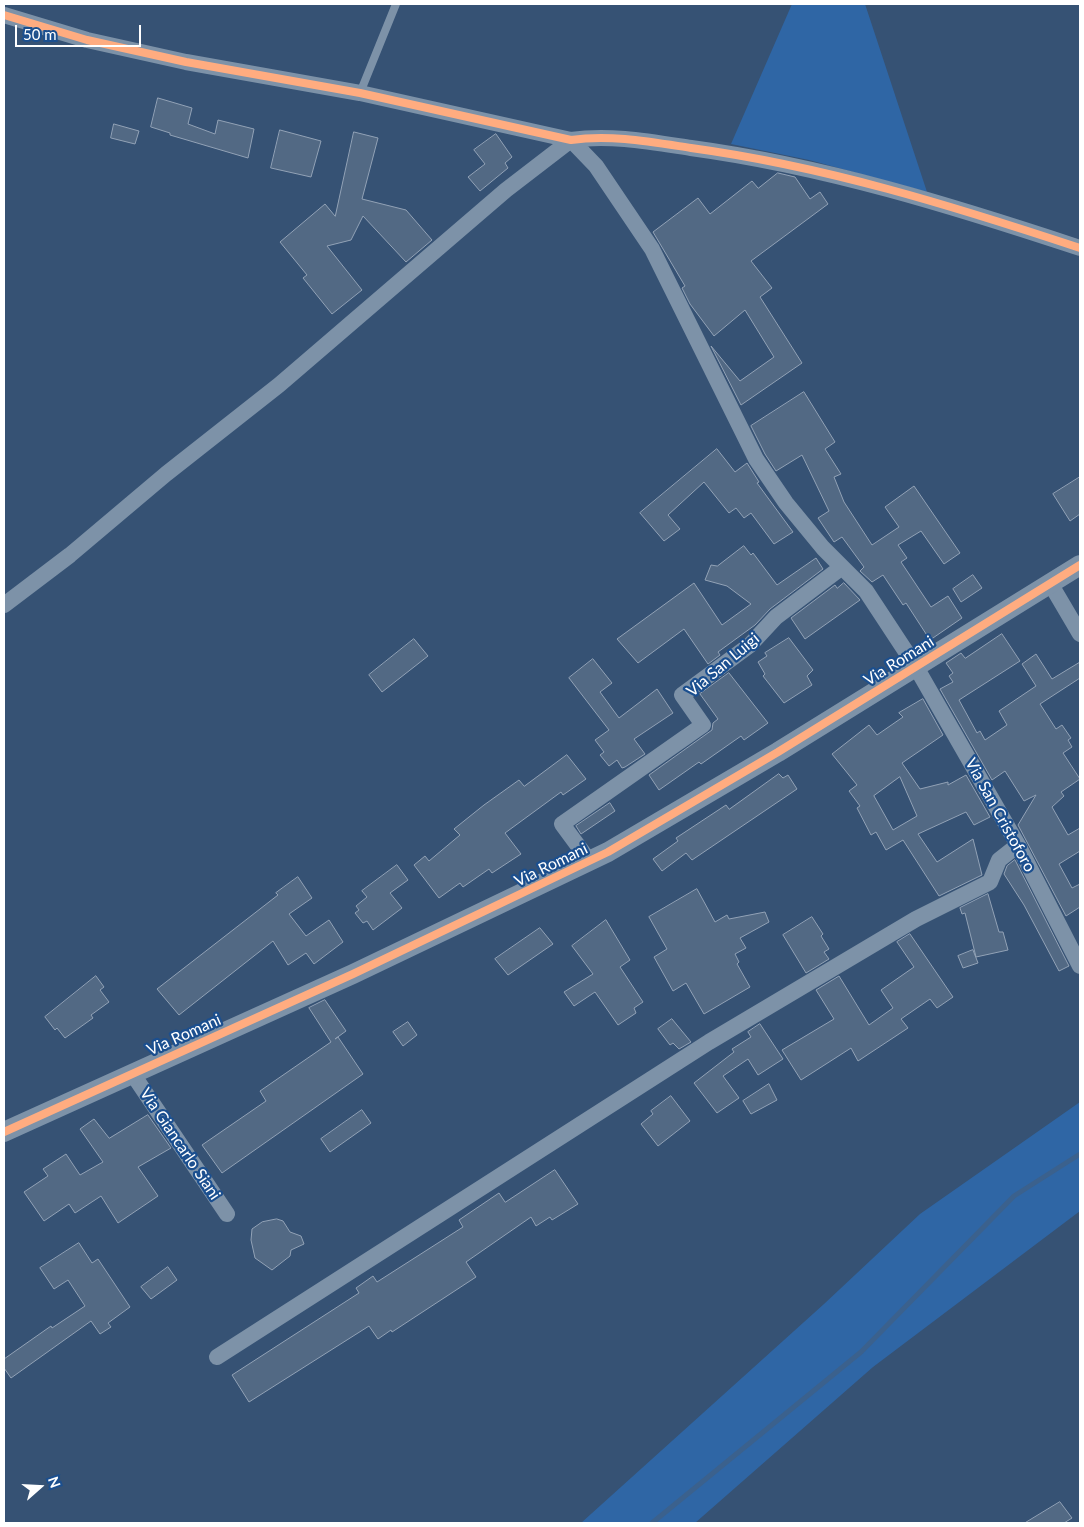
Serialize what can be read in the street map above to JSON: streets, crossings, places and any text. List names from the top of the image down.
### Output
{
  "streets": {
    "street": [
      "Via Romani",
      "Via San Luigi",
      "Via San Cristoforo",
      "Via Giancarlo Siani"
    ]
  },
  "crossings": [
    ["Via Romani", "Via San Luigi"],
    ["Via Romani", "Via San Cristoforo"],
    ["Via Romani", "Via Giancarlo Siani"],
    ["Via San Luigi", "Via San Cristoforo"]
  ],
  "scale_bar": "50 m",
  "north": "right"
}
